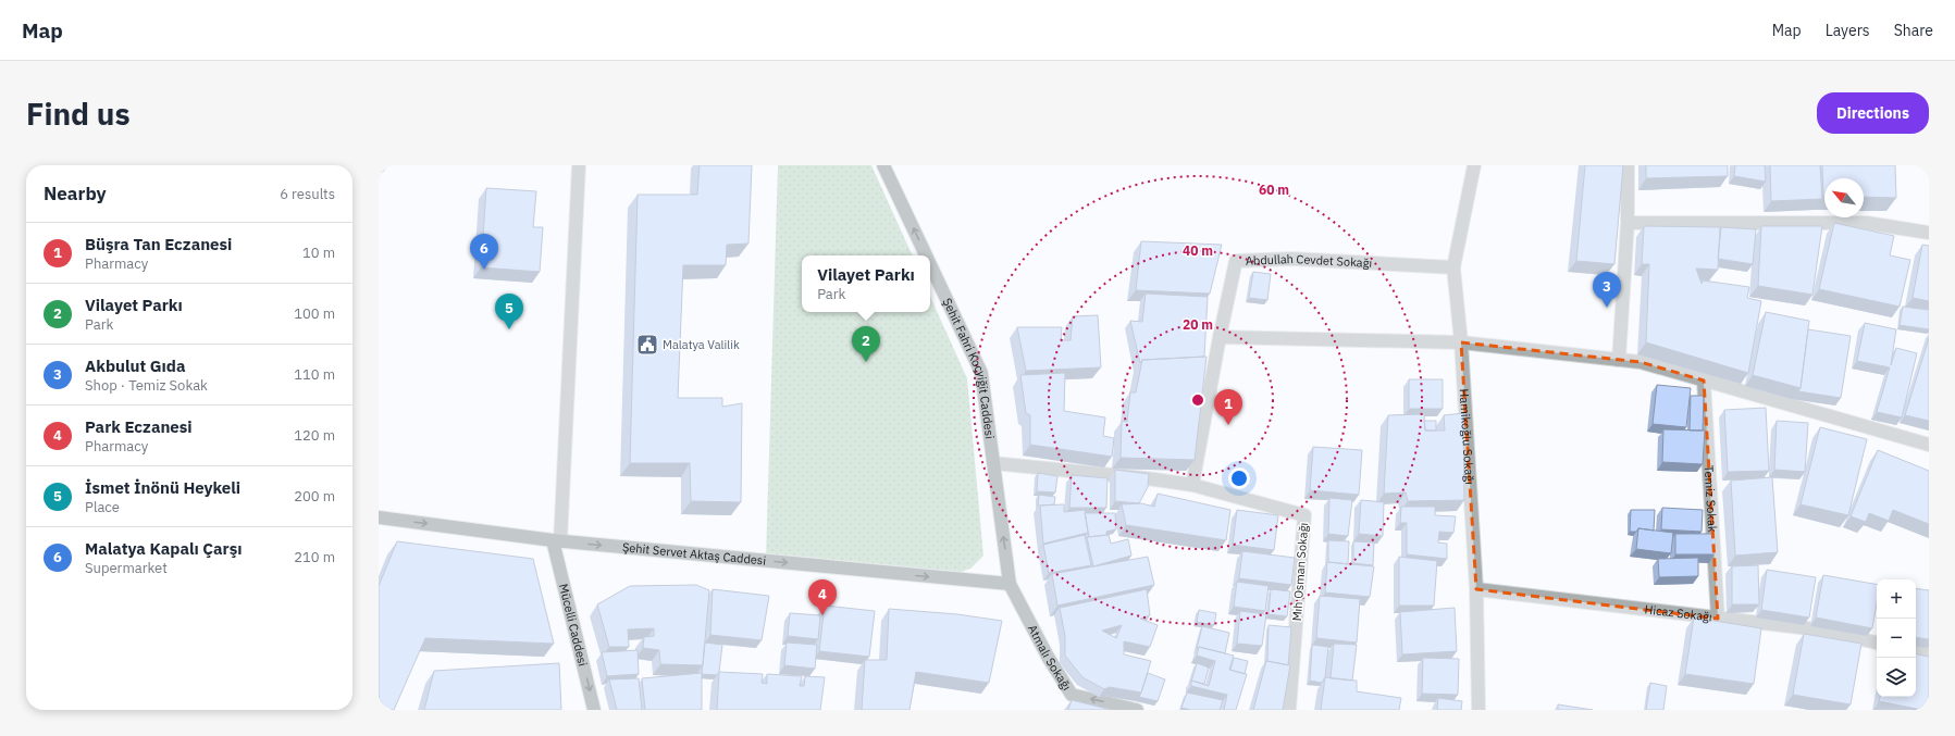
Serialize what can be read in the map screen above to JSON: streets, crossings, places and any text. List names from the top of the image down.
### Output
{
  "streets": {
    "main road": [
      "Şehit Fahri Koçyiğit Caddesi",
      "Şehit Servet Aktaş Caddesi",
      "Mücelli Caddesi",
      "Atmalı Sokağı"
    ],
    "street": [
      "Abdullah Cevdet Sokağı",
      "Hamikoğlu Sokağı",
      "Temiz Sokak",
      "Mıh Osman Sokağı",
      "Hicaz Sokağı"
    ]
  },
  "crossings": [
    ["Abdullah Cevdet Sokağı", "Hamikoğlu Sokağı"],
    ["Abdullah Cevdet Sokağı", "Mıh Osman Sokağı"],
    ["Şehit Fahri Koçyiğit Caddesi", "Şehit Servet Aktaş Caddesi"],
    ["Şehit Fahri Koçyiğit Caddesi", "Mıh Osman Sokağı"],
    ["Şehit Fahri Koçyiğit Caddesi", "Atmalı Sokağı"],
    ["Hamikoğlu Sokağı", "Hicaz Sokağı"],
    ["Temiz Sokak", "Hicaz Sokağı"],
    ["Şehit Servet Aktaş Caddesi", "Mücelli Caddesi"],
    ["Şehit Servet Aktaş Caddesi", "Atmalı Sokağı"]
  ],
  "one_way": [
    "Şehit Fahri Koçyiğit Caddesi",
    "Şehit Servet Aktaş Caddesi",
    "Mücelli Caddesi",
    "Atmalı Sokağı"
  ],
  "places": {
    "public building": ["Malatya Valilik"]
  },
  "north": "top left",
  "page": {
    "header": "Map",
    "nav": ["Map", "Layers", "Share"],
    "buttons": "Directions",
    "title": "Find us",
    "heading": ["Nearby", "6 results"],
    "list": [
      {
        "mark": "1",
        "name": "Büşra Tan Eczanesi",
        "note": "Pharmacy",
        "value": "10 m"
      },
      {
        "mark": "2",
        "name": "Vilayet Parkı",
        "note": "Park",
        "value": "100 m"
      },
      {
        "mark": "3",
        "name": "Akbulut Gıda",
        "note": "Shop · Temiz Sokak",
        "value": "110 m"
      },
      {
        "mark": "4",
        "name": "Park Eczanesi",
        "note": "Pharmacy",
        "value": "120 m"
      },
      {
        "mark": "5",
        "name": "İsmet İnönü Heykeli",
        "note": "Place",
        "value": "200 m"
      },
      {
        "mark": "6",
        "name": "Malatya Kapalı Çarşı",
        "note": "Supermarket",
        "value": "210 m"
      }
    ],
    "pins": [
      "6",
      "3",
      "5",
      "2",
      "1",
      "4"
    ],
    "popup": ["Vilayet Parkı", "Park"],
    "map_buttons": ["+", "−"]
  },
  "rings": ["60 m", "40 m", "20 m"]
}
